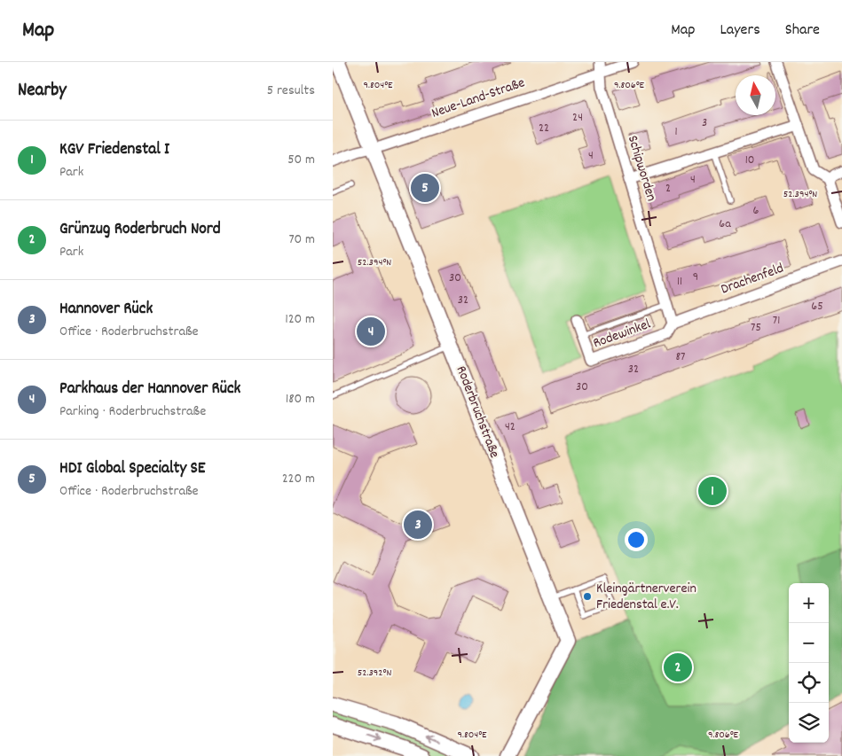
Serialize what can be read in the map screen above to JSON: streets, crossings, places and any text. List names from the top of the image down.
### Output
{
  "streets": {
    "street": [
      "Neue-Land-Straße",
      "Schipworden",
      "Drachenfeld",
      "Rodewinkel",
      "Roderbruchstraße"
    ]
  },
  "crossings": [
    ["Neue-Land-Straße", "Schipworden"],
    ["Neue-Land-Straße", "Roderbruchstraße"],
    ["Schipworden", "Drachenfeld"],
    ["Schipworden", "Rodewinkel"],
    ["Drachenfeld", "Rodewinkel"]
  ],
  "places": ["Kleingärtnerverein Friedenstal e.V."],
  "house_numbers": [
    "24",
    "3",
    "22",
    "1",
    "4",
    "10",
    "4",
    "2",
    "6",
    "6a",
    "9",
    "30",
    "11",
    "32",
    "65",
    "71",
    "75",
    "87",
    "32",
    "30",
    "42"
  ],
  "north": "top",
  "page": {
    "header": "Map",
    "nav": ["Map", "Layers", "Share"],
    "heading": ["Nearby", "5 results"],
    "list": [
      {
        "mark": "1",
        "name": "KGV Friedenstal I",
        "note": "Park",
        "value": "50 m"
      },
      {
        "mark": "2",
        "name": "Grünzug Roderbruch Nord",
        "note": "Park",
        "value": "70 m"
      },
      {
        "mark": "3",
        "name": "Hannover Rück",
        "note": "Office · Roderbruchstraße",
        "value": "120 m"
      },
      {
        "mark": "4",
        "name": "Parkhaus der Hannover Rück",
        "note": "Parking · Roderbruchstraße",
        "value": "180 m"
      },
      {
        "mark": "5",
        "name": "HDI Global Specialty SE",
        "note": "Office · Roderbruchstraße",
        "value": "220 m"
      }
    ],
    "pins": [
      "5",
      "4",
      "1",
      "3",
      "2"
    ],
    "map_buttons": ["+", "−"]
  },
  "coordinates": [
    "9.804°E",
    "9.806°E",
    "52.394°N",
    "52.392°N"
  ]
}
